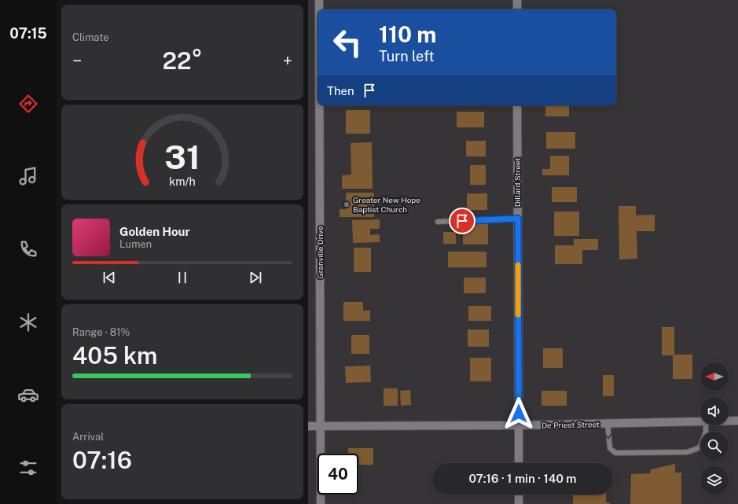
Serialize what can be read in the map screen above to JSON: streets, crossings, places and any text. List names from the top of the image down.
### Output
{
  "streets": {
    "street": ["Dillard Street", "Granville Drive", "De Priest Street"]
  },
  "crossings": [
    ["Dillard Street", "De Priest Street"],
    ["Granville Drive", "De Priest Street"]
  ],
  "places": ["Greater New Hope Baptist Church"],
  "north": "left",
  "page": {
    "tabs": "07:15",
    "tile": [
      "Climate",
      ["Range · 81%", "405 km"],
      ["Arrival", "07:16"]
    ],
    "turn": ["110 m", "Turn left"],
    "heat": ["−", "22°", "+"],
    "then": "Then",
    "song": ["Golden Hour", "Lumen"],
    "limit": "40",
    "trip": "07:16 · 1 min · 140 m",
    "gauge": ["31", "km/h"]
  }
}
